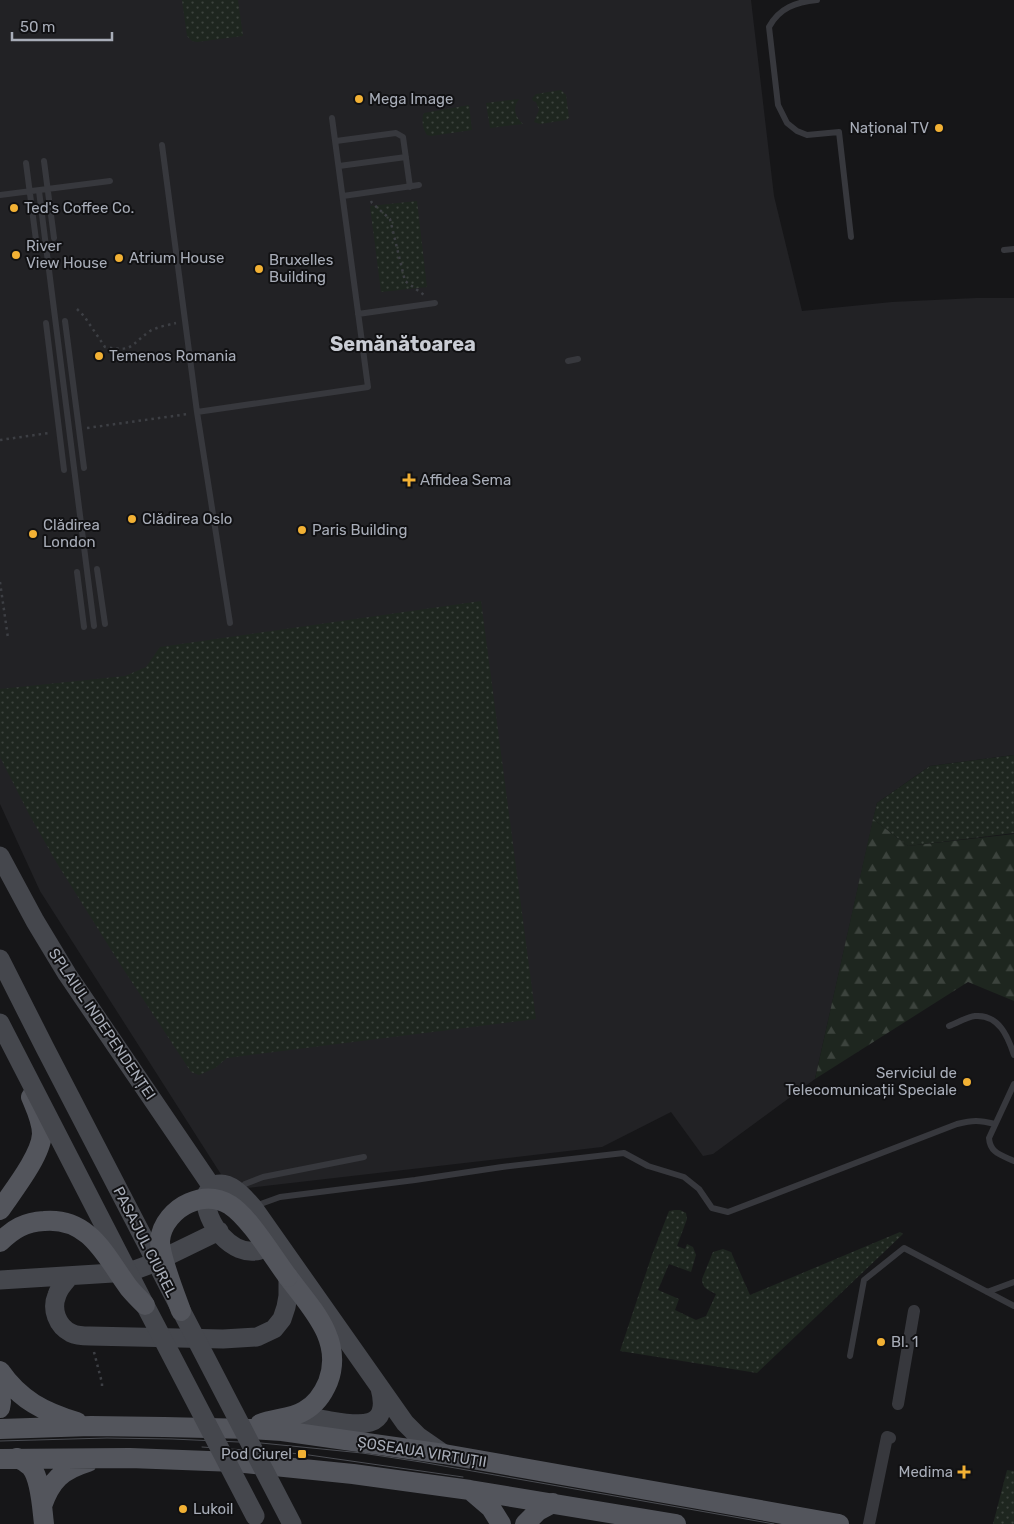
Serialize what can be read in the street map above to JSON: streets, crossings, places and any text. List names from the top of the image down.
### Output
{
  "streets": {
    "main road": ["SPLAIUL INDEPENDENȚEI", "PASAJUL CIUREL", "ȘOSEAUA VIRTUȚII"]
  },
  "districts": ["Semănătoarea"],
  "places": {
    "other": [
      "Mega Image",
      "Național TV",
      "Ted's Coffee Co.",
      "River View House",
      "Atrium House",
      "Bruxelles Building",
      "Temenos Romania",
      "Clădirea Oslo",
      "Paris Building",
      "Clădirea London",
      "Serviciul de Telecomunicații Speciale",
      "Bl. 1",
      "Lukoil"
    ],
    "health": ["Affidea Sema", "Medima"],
    "transit": ["Pod Ciurel"]
  },
  "scale_bar": "50 m"
}
